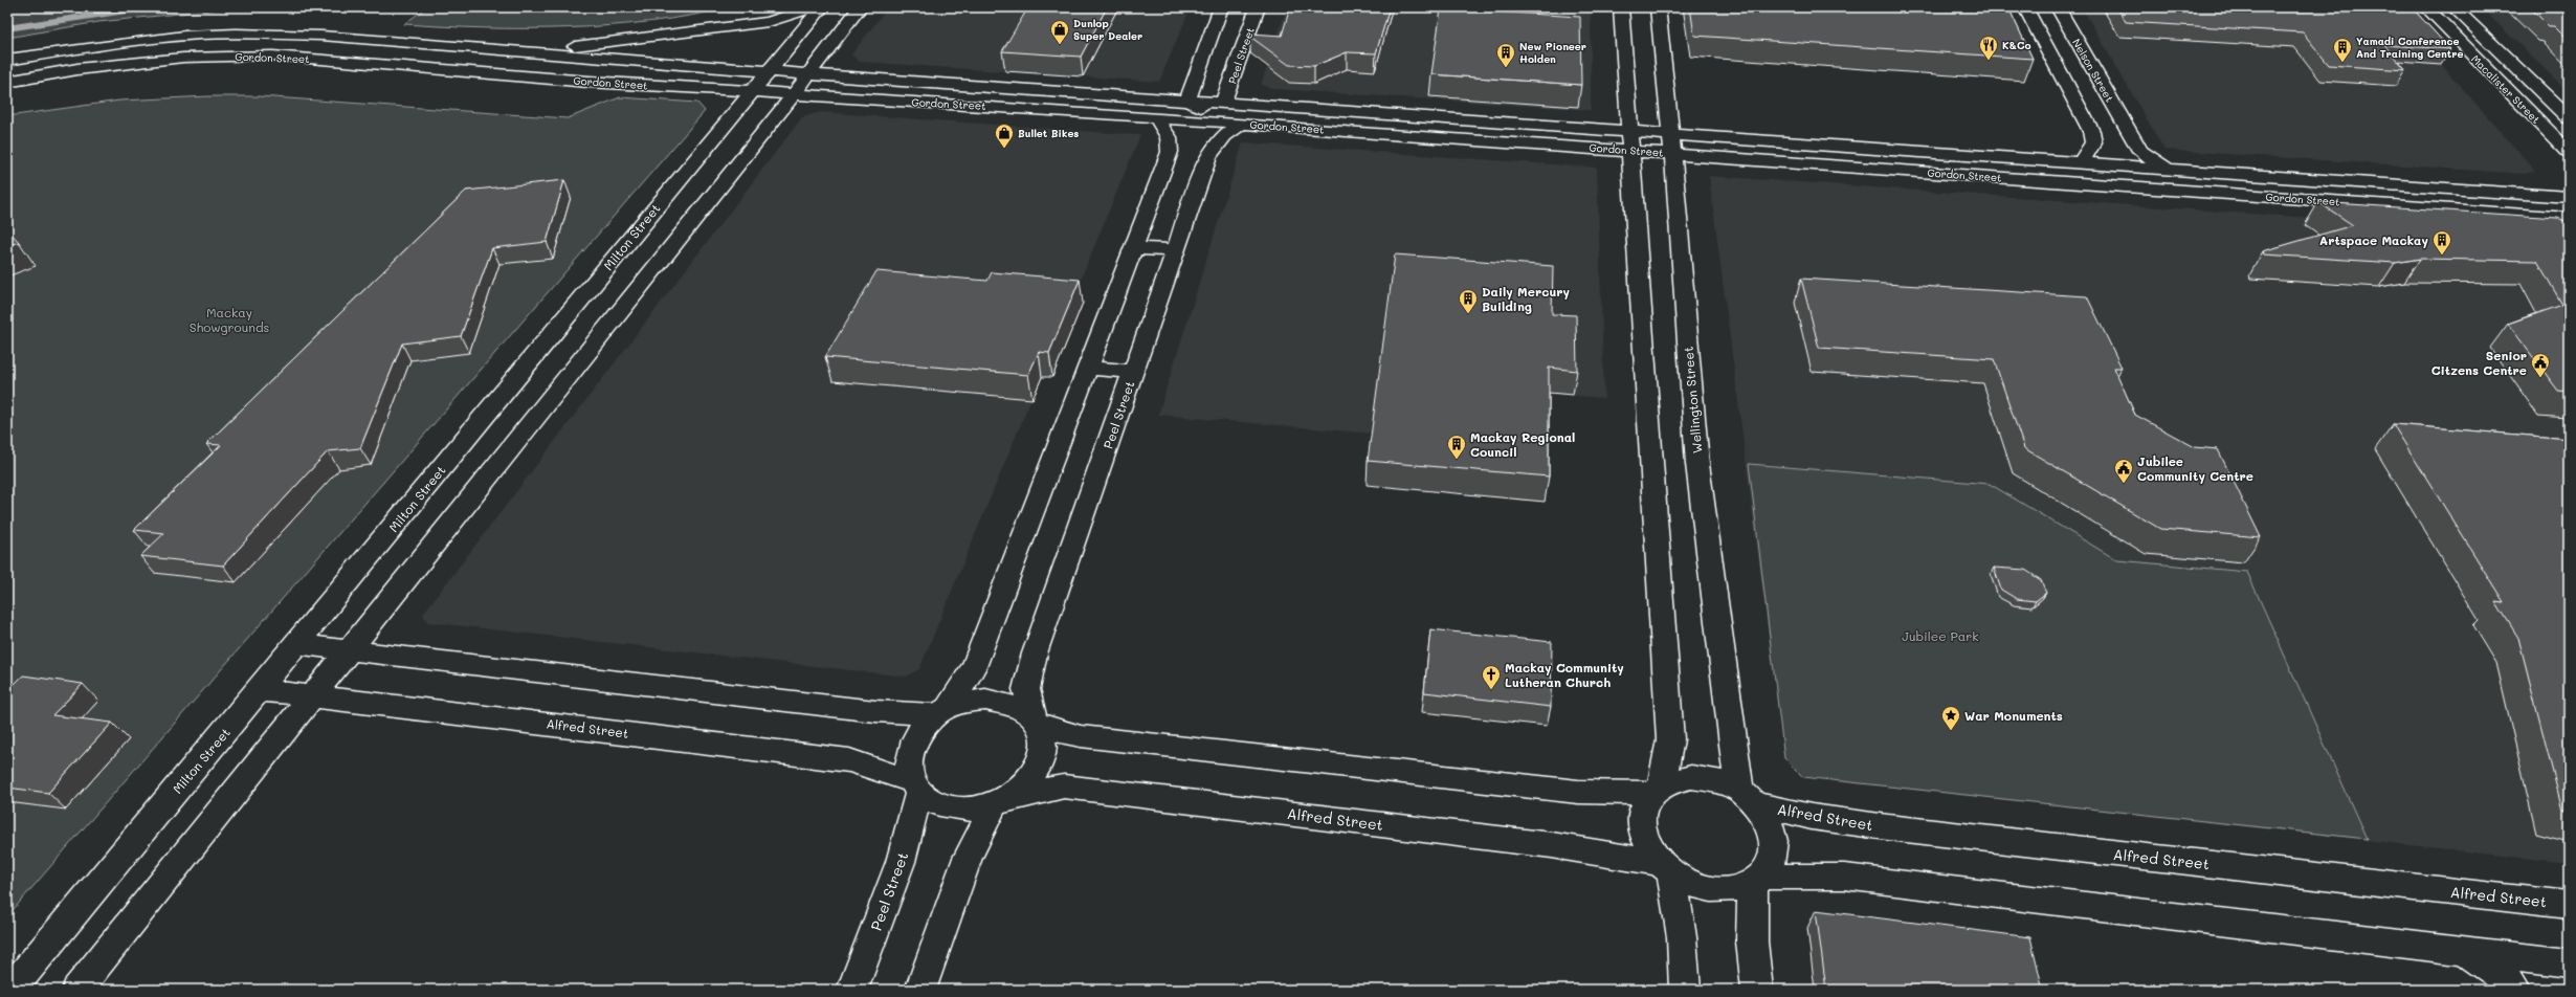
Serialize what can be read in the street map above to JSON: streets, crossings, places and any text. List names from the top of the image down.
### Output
{
  "streets": {
    "street": [
      "Peel Street",
      "Gordon Street",
      "Nelson Street",
      "Macalister Street",
      "Milton Street",
      "Wellington Street",
      "Alfred Street"
    ]
  },
  "crossings": [
    ["Peel Street", "Gordon Street"],
    ["Peel Street", "Alfred Street"],
    ["Gordon Street", "Nelson Street"],
    ["Gordon Street", "Milton Street"],
    ["Gordon Street", "Wellington Street"],
    ["Milton Street", "Alfred Street"],
    ["Wellington Street", "Alfred Street"]
  ],
  "parks": ["Mackay Showgrounds", "Jubilee Park"],
  "places": {
    "shop": ["Dunlop Super Dealer", "Bullet Bikes"],
    "restaurant": ["K&Co"],
    "building": [
      "Yamadi Conference And Training Centre",
      "New Pioneer Holden",
      "Artspace Mackay",
      "Daily Mercury Building",
      "Mackay Regional Council"
    ],
    "public building": ["Senior Citzens Centre", "Jubilee Community Centre"],
    "church": ["Mackay Community Lutheran Church"],
    "place": ["War Monuments"]
  }
}
